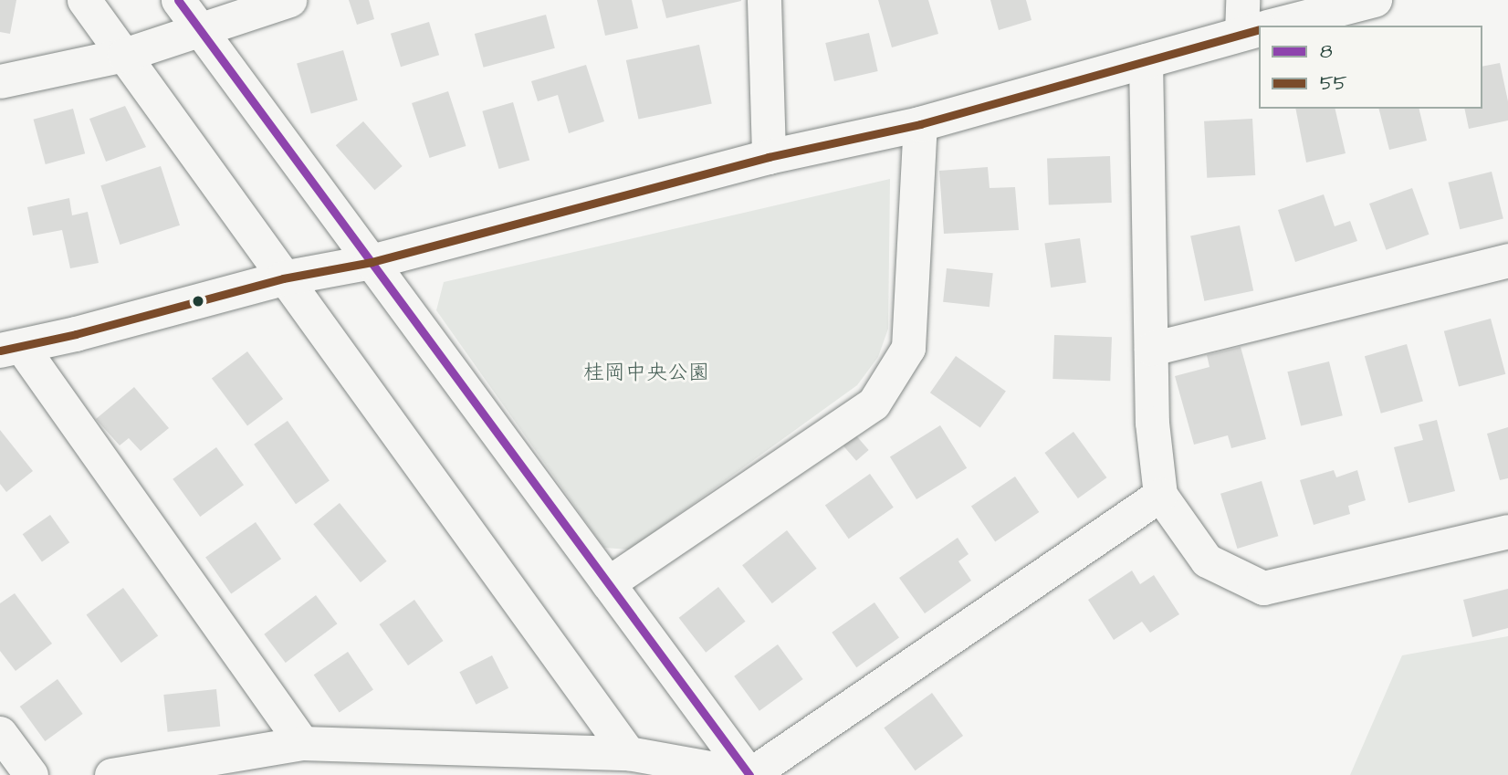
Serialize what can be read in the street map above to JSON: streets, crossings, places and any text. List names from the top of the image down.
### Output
{
  "parks": ["桂岡中央公園"],
  "lines": ["transit line 8", "transit line 55"],
  "legend": ["8", "55"]
}
